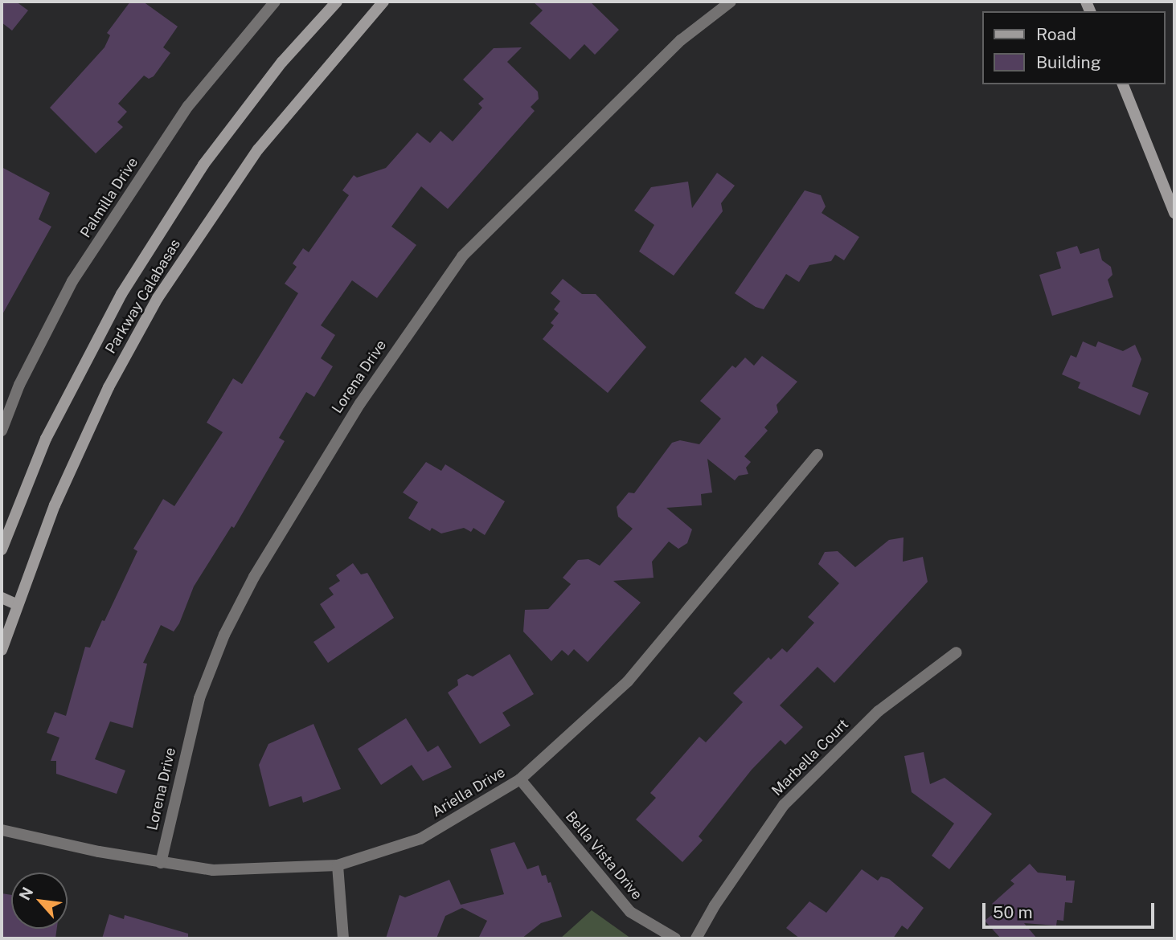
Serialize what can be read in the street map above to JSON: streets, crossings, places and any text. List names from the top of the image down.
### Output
{
  "streets": {
    "street": [
      "Palmilla Drive",
      "Parkway Calabasas",
      "Lorena Drive",
      "Marbella Court",
      "Ariella Drive",
      "Bella Vista Drive"
    ]
  },
  "crossings": [
    ["Lorena Drive", "Ariella Drive"],
    ["Ariella Drive", "Bella Vista Drive"]
  ],
  "legend": ["Road", "Building"],
  "scale_bar": "50 m",
  "north": "top left"
}
